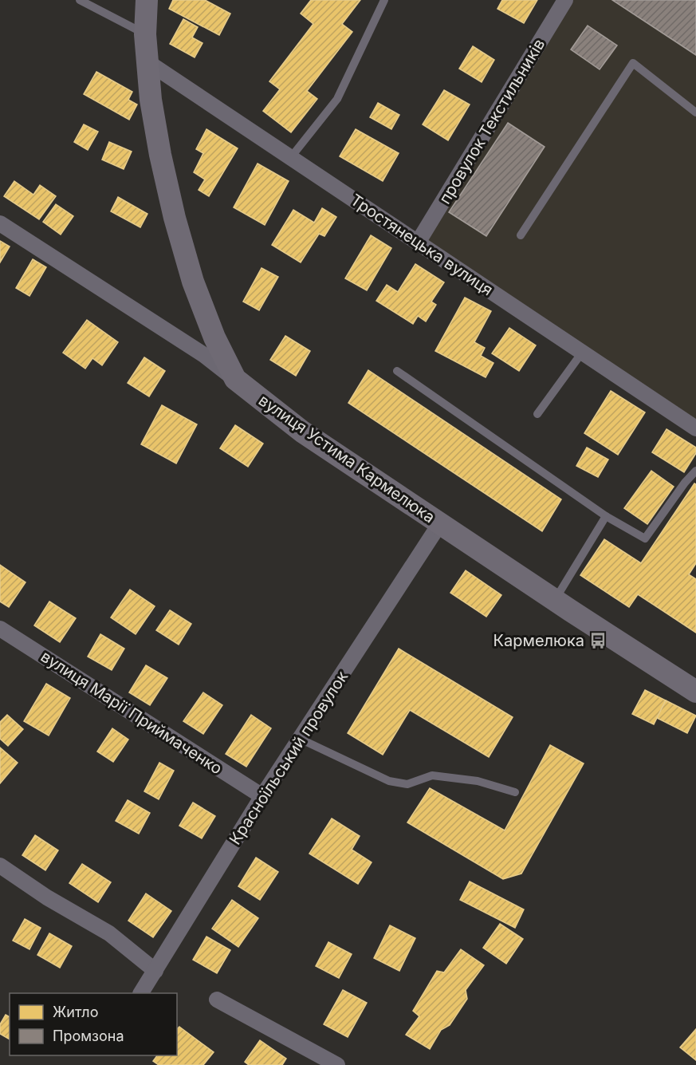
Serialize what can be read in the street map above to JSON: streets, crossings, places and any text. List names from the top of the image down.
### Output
{
  "streets": {
    "main road": ["вулиця Устима Кармелюка"],
    "street": [
      "провулок Текстильників",
      "Тростянецька вулиця",
      "вулиця Марії Приймаченко",
      "Красноїльський провулок"
    ]
  },
  "crossings": [
    ["провулок Текстильників", "Тростянецька вулиця"],
    ["вулиця Устима Кармелюка", "Красноїльський провулок"],
    ["вулиця Марії Приймаченко", "Красноїльський провулок"]
  ],
  "places": {
    "bus stop": ["Кармелюка"]
  },
  "legend": ["Житло", "Промзона"]
}
